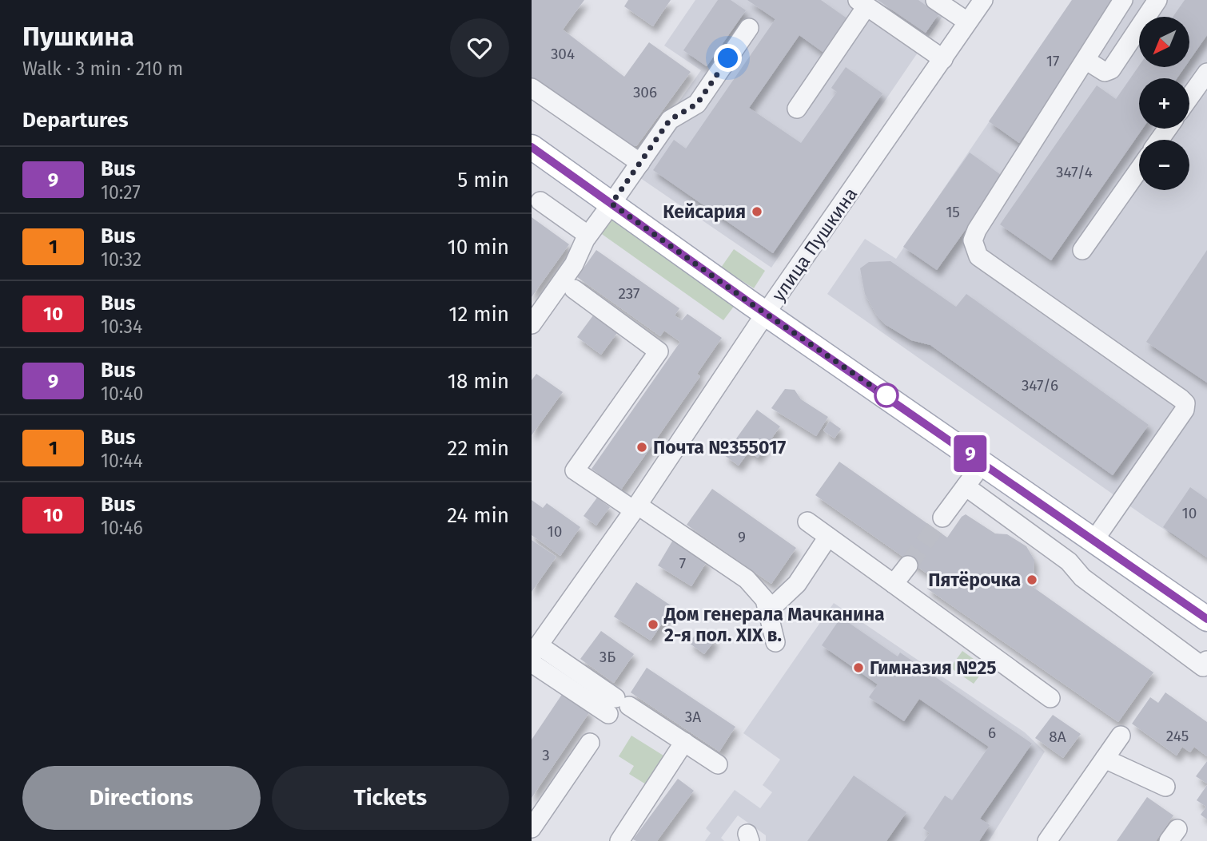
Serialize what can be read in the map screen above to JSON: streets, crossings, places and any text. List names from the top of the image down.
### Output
{
  "streets": {
    "street": ["улица Пушкина"]
  },
  "places": [
    "Кейсария",
    "Почта №355017",
    "Пятёрочка",
    "Дом генерала Мачканина 2-я пол. XIX в.",
    "Гимназия №25"
  ],
  "lines": ["bus line 9"],
  "house_numbers": [
    "304",
    "17",
    "306",
    "347/4",
    "15",
    "237",
    "347/6",
    "10",
    "10",
    "9",
    "7",
    "3Б",
    "3А",
    "6",
    "245",
    "8А",
    "3"
  ],
  "north": "bottom left",
  "page": {
    "heading": [
      ["Пушкина", "Walk · 3 min · 210 m"],
      "Departures"
    ],
    "on_map": "9",
    "map_buttons": ["+", "−"],
    "list": [
      {
        "mark": "9",
        "name": "Bus",
        "note": "10:27",
        "value": "5 min"
      },
      {
        "mark": "1",
        "name": "Bus",
        "note": "10:32",
        "value": "10 min"
      },
      {
        "mark": "10",
        "name": "Bus",
        "note": "10:34",
        "value": "12 min"
      },
      {
        "mark": "9",
        "name": "Bus",
        "note": "10:40",
        "value": "18 min"
      },
      {
        "mark": "1",
        "name": "Bus",
        "note": "10:44",
        "value": "22 min"
      },
      {
        "mark": "10",
        "name": "Bus",
        "note": "10:46",
        "value": "24 min"
      }
    ],
    "buttons": ["Directions", "Tickets"]
  }
}
